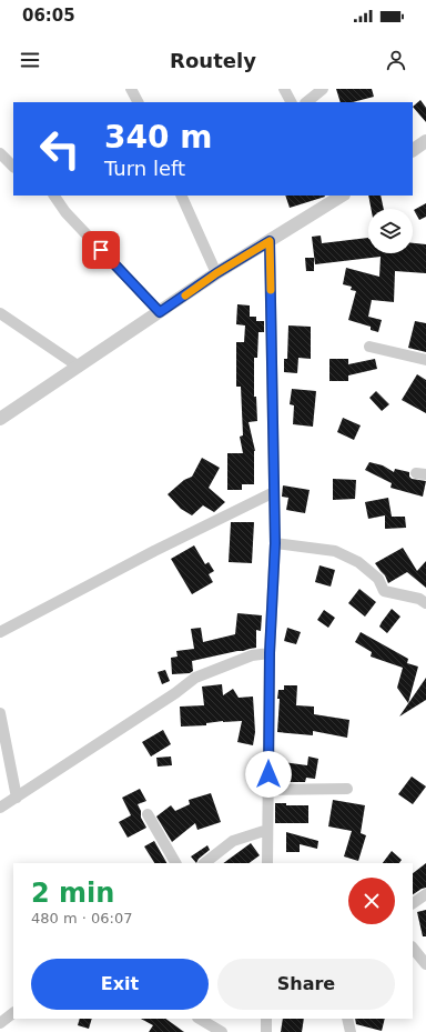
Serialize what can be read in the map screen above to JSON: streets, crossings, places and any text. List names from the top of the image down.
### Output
{
  "page": {
    "status": "06:05",
    "header": "Routely",
    "turn": ["340 m", "Turn left"],
    "heading": ["2 min", "480 m · 06:07"],
    "buttons": ["Exit", "Share"]
  }
}
